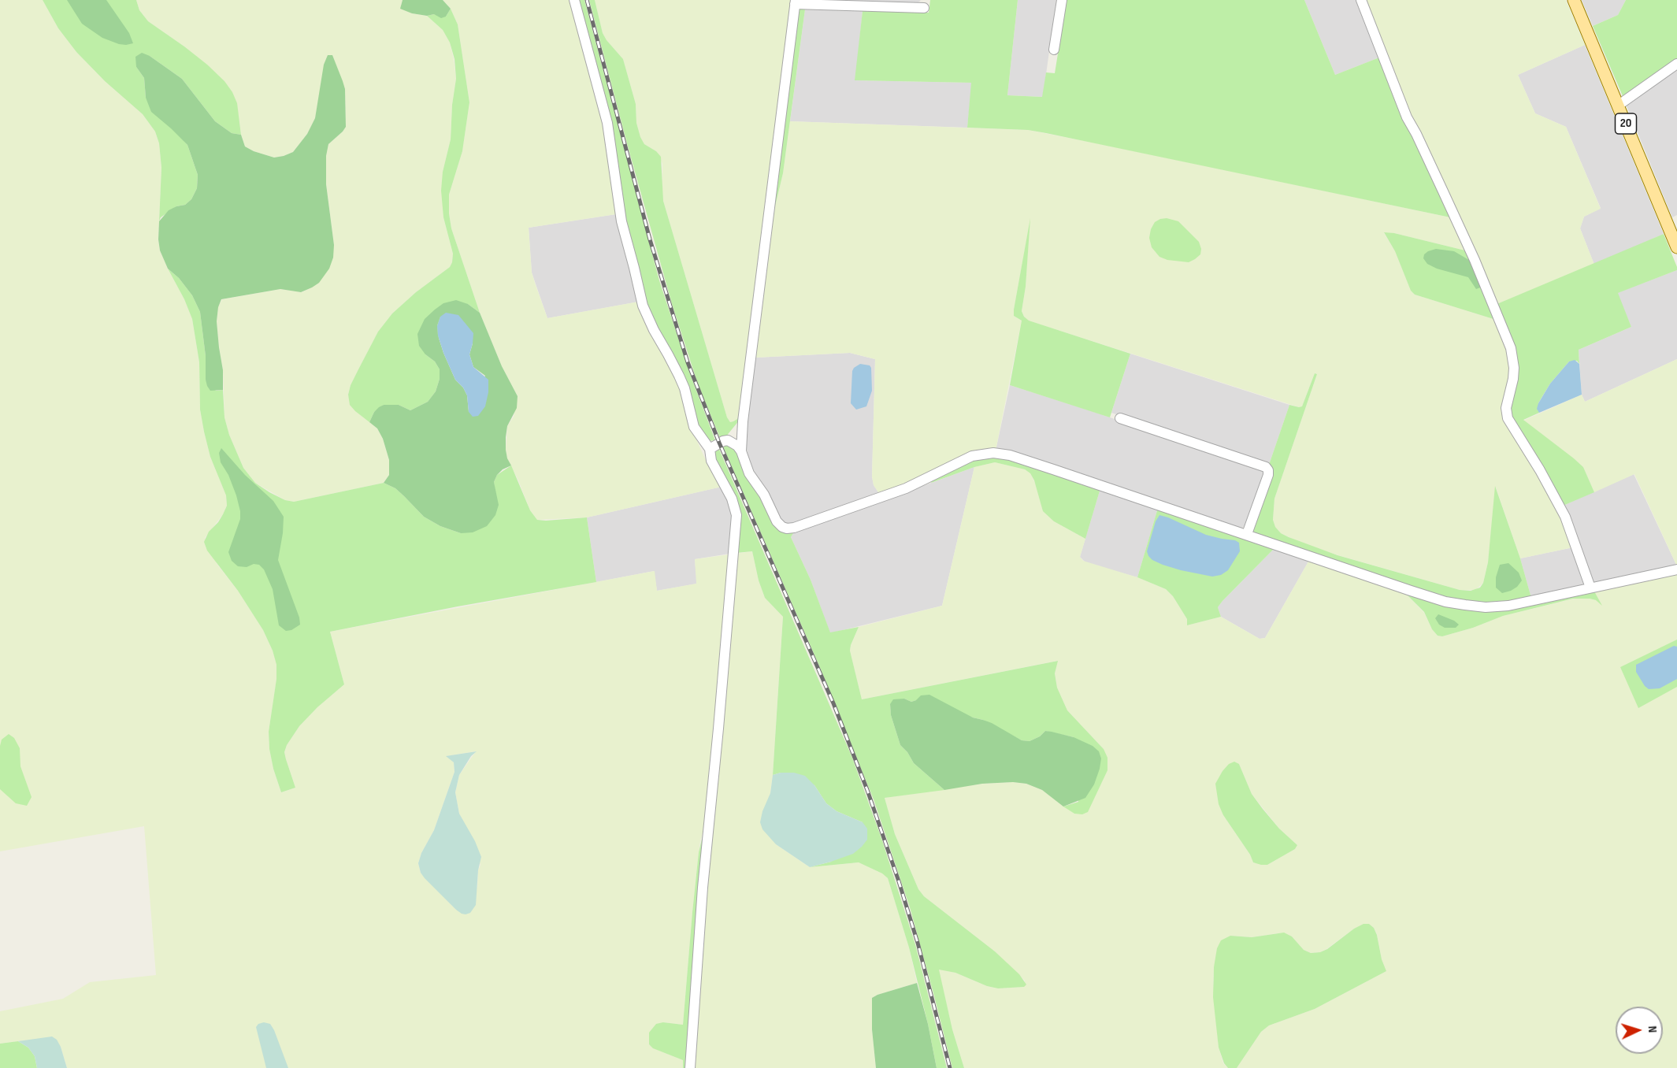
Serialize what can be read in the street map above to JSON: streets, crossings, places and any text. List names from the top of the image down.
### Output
{
  "streets": {
    "main road": ["20"]
  },
  "north": "right"
}
